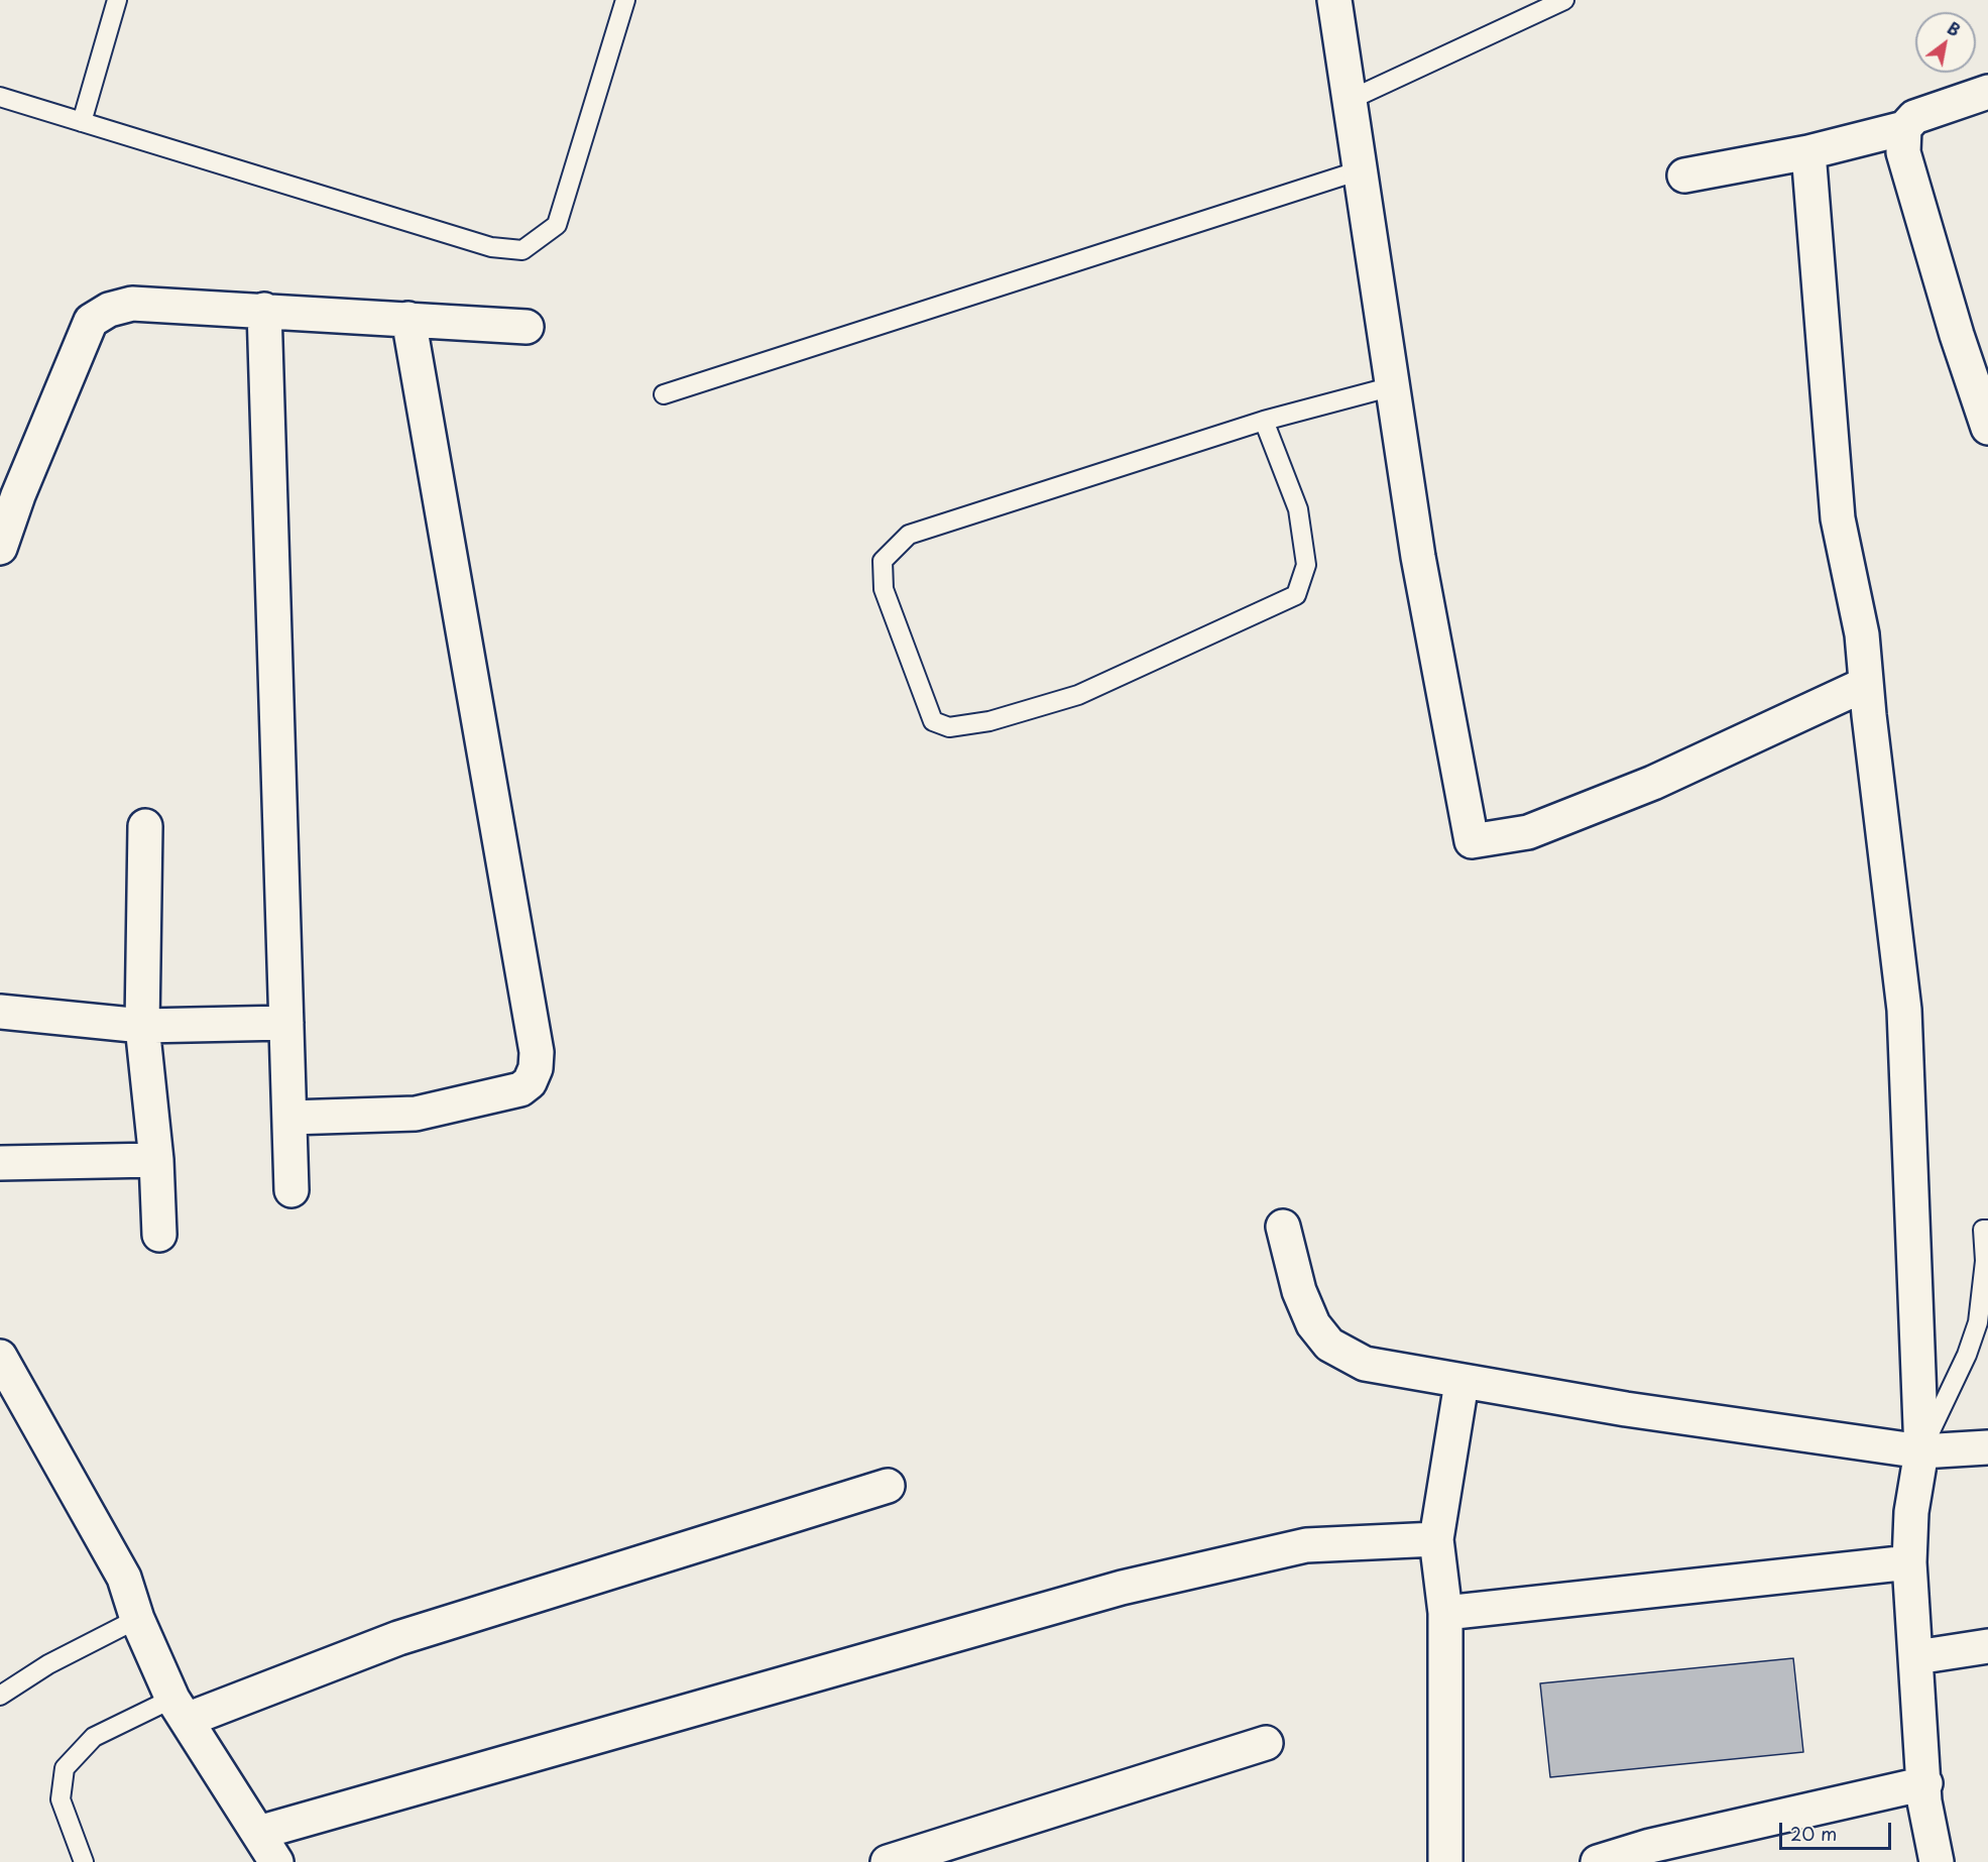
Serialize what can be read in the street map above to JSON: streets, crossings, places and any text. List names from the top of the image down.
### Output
{
  "scale_bar": "20 m",
  "north": "top right"
}
